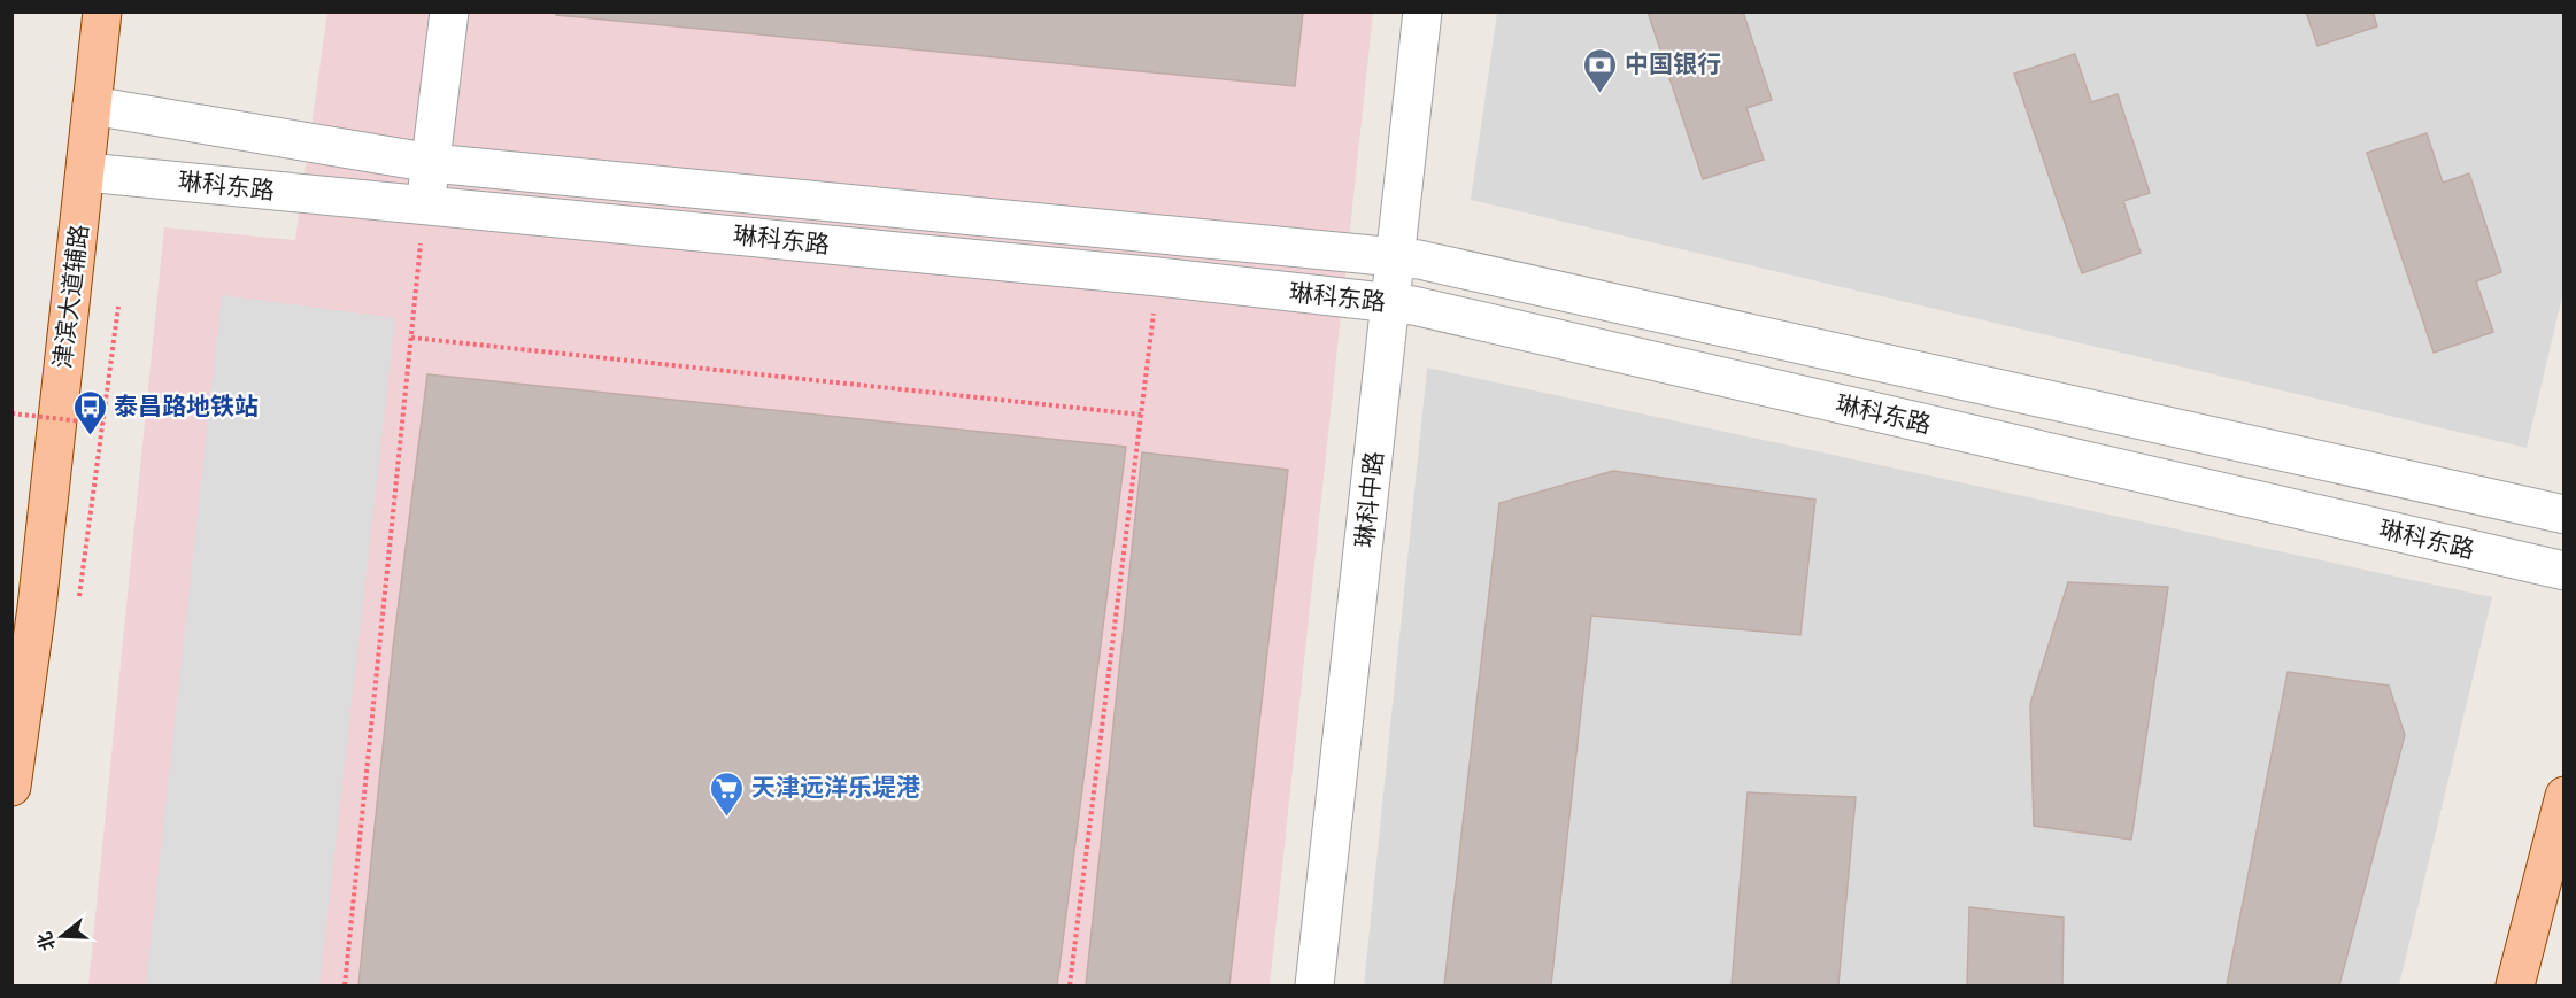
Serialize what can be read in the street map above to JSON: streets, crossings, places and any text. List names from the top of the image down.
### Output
{
  "streets": {
    "main road": ["津滨大道辅路"],
    "street": ["琳科东路", "琳科中路"]
  },
  "crossings": [
    ["琳科东路", "津滨大道辅路"],
    ["琳科东路", "琳科中路"]
  ],
  "places": {
    "bank": ["中国银行"],
    "bus stop": ["泰昌路地铁站"],
    "supermarket": ["天津远洋乐堤港"]
  },
  "north": "left"
}
